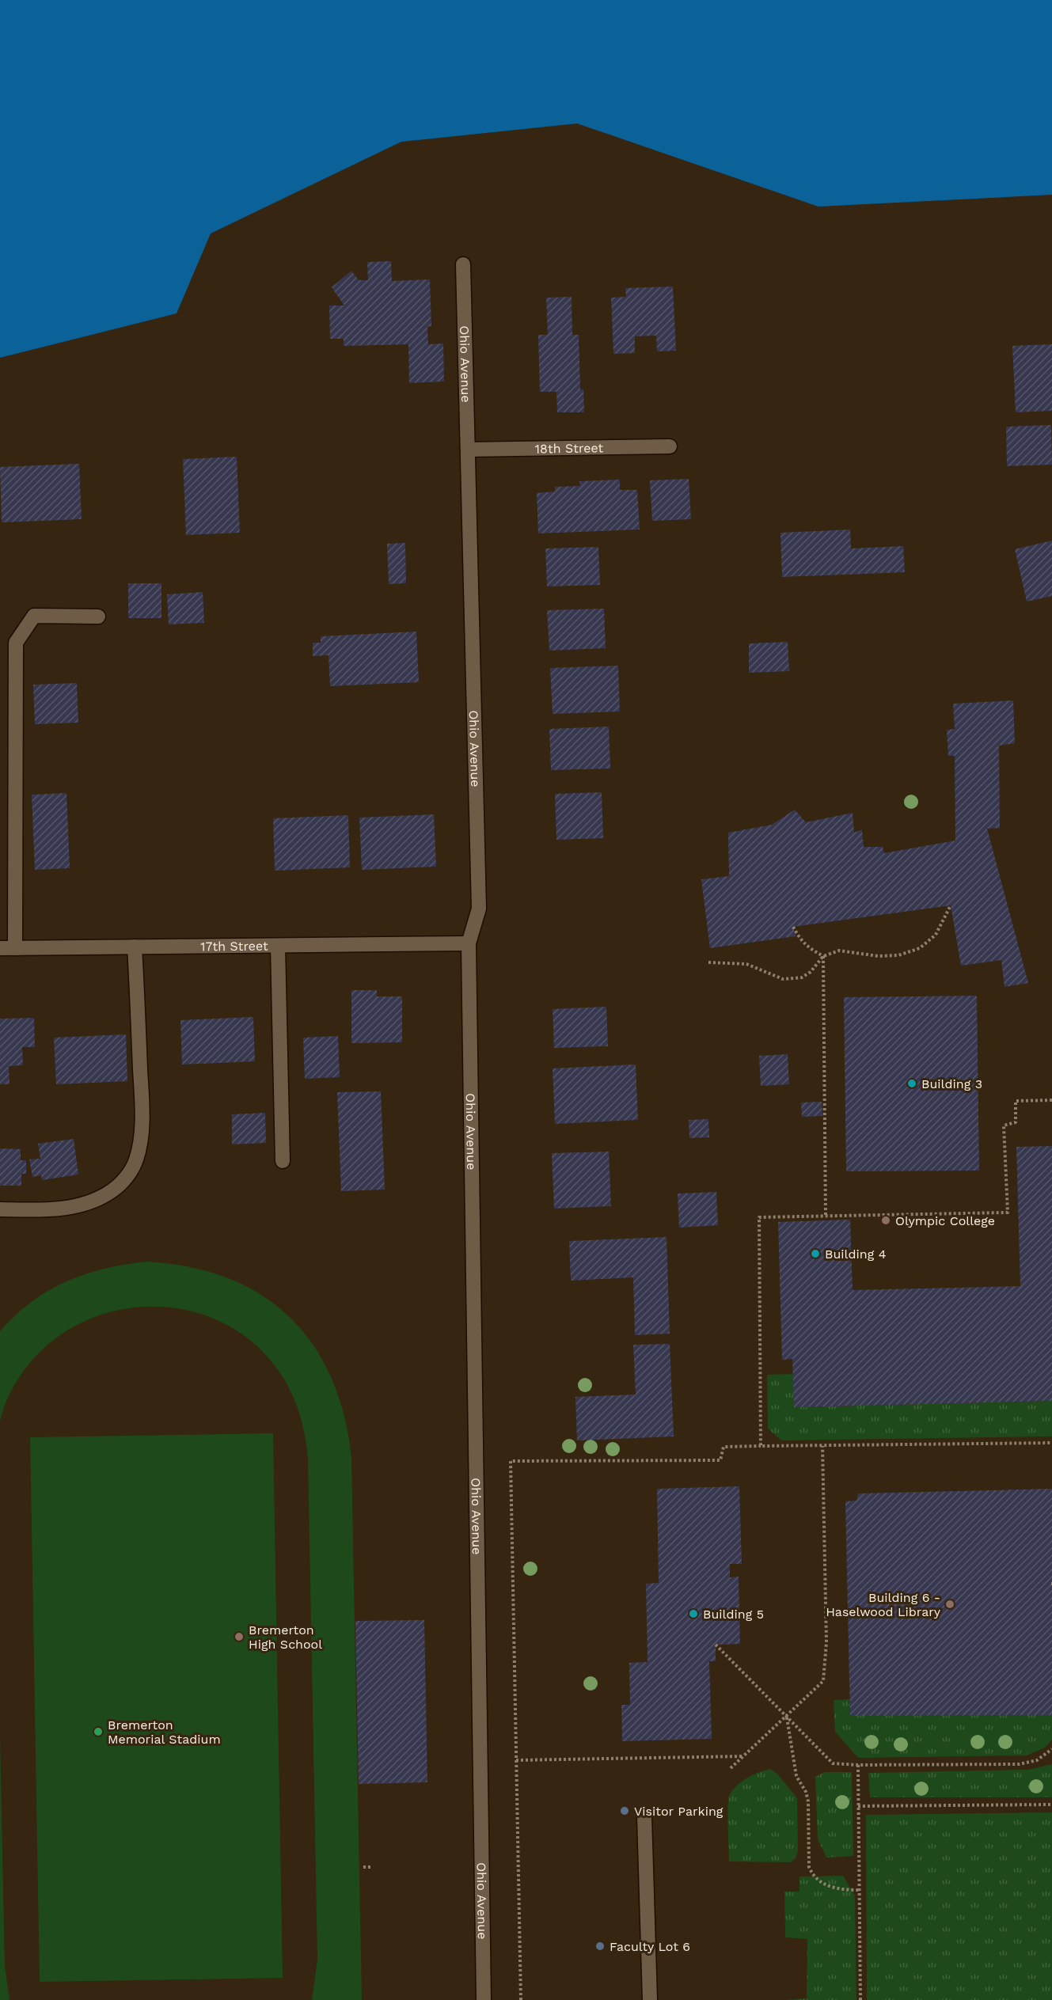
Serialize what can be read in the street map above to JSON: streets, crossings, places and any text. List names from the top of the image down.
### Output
{
  "streets": {
    "street": ["Ohio Avenue", "18th Street", "17th Street"]
  },
  "crossings": [
    ["Ohio Avenue", "18th Street"],
    ["Ohio Avenue", "17th Street"]
  ],
  "places": [
    "Building 3",
    "Olympic College",
    "Building 4",
    "Building 6 - Haselwood Library",
    "Building 5",
    "Bremerton High School",
    "Bremerton Memorial Stadium",
    "Visitor Parking",
    "Faculty Lot 6"
  ]
}
